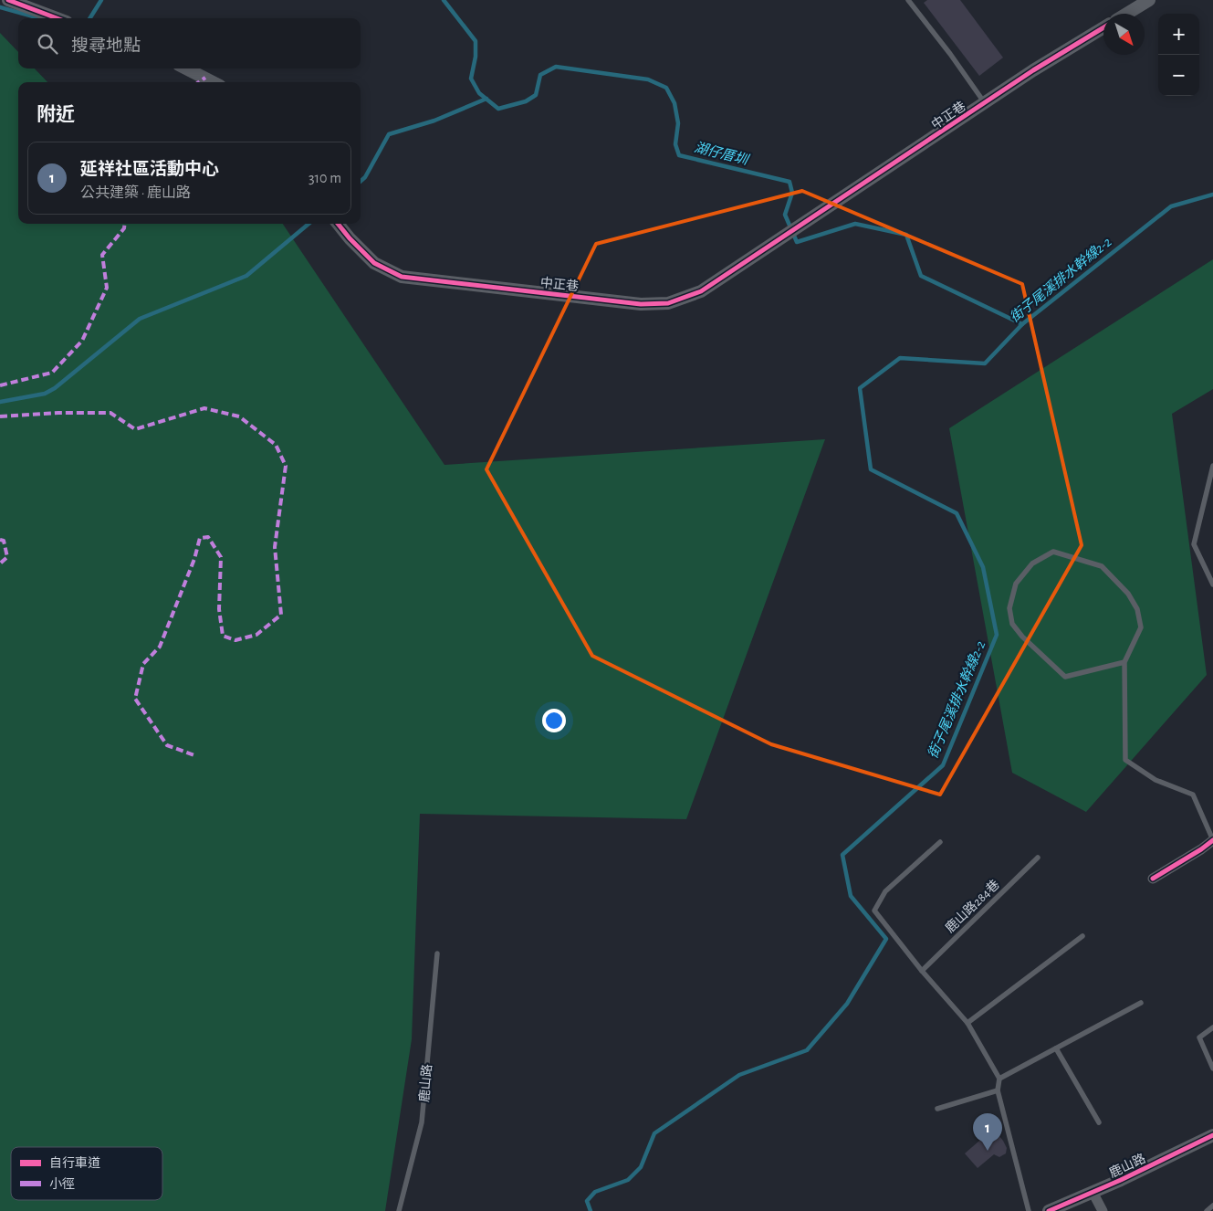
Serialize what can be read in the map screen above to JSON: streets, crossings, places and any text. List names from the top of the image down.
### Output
{
  "streets": {
    "street": ["中正巷", "鹿山路"],
    "lane": ["鹿山路284巷"]
  },
  "water": ["湖仔厝圳", "街子尾溪排水幹線2-2"],
  "legend": ["自行車道", "小徑"],
  "north": "bottom right",
  "page": {
    "map_buttons": ["+", "−"],
    "search": "搜尋地點",
    "heading": "附近",
    "list": [
      {
        "mark": "1",
        "name": "延祥社區活動中心",
        "note": "公共建築 · 鹿山路",
        "value": "310 m"
      }
    ],
    "pins": "1"
  }
}
